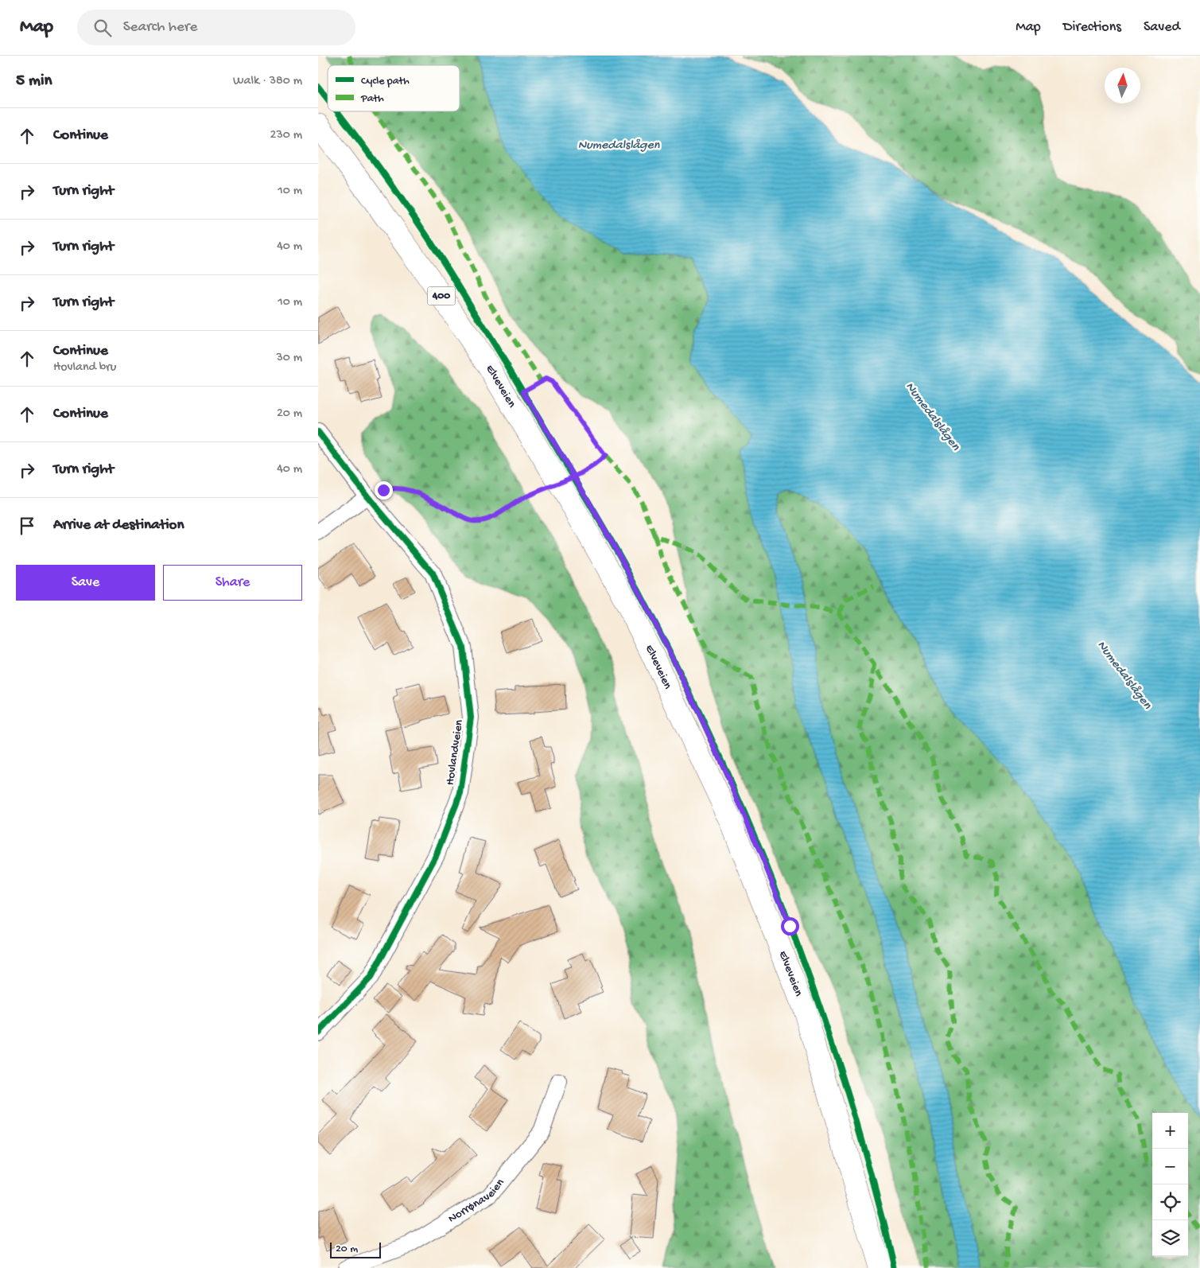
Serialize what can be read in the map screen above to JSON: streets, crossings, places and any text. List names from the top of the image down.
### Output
{
  "streets": {
    "highway": ["400", "Elveveien"],
    "street": ["Hovlandveien", "Norrønaveien"]
  },
  "water": ["Numedalslågen"],
  "legend": ["Cycle path", "Path"],
  "scale_bar": "20 m",
  "north": "top",
  "page": {
    "header": "Map",
    "search": "Search here",
    "nav": ["Map", "Directions", "Saved"],
    "heading": ["5 min", "Walk · 380 m"],
    "list": [
      ["Continue", "230 m"],
      ["Turn right", "10 m"],
      ["Turn right", "40 m"],
      ["Turn right", "10 m"],
      ["Continue", "Hovland bru", "30 m"],
      ["Continue", "20 m"],
      ["Turn right", "40 m"],
      "Arrive at destination"
    ],
    "buttons": ["Save", "Share"],
    "map_buttons": ["+", "−"],
    "scale": "20 m"
  }
}
